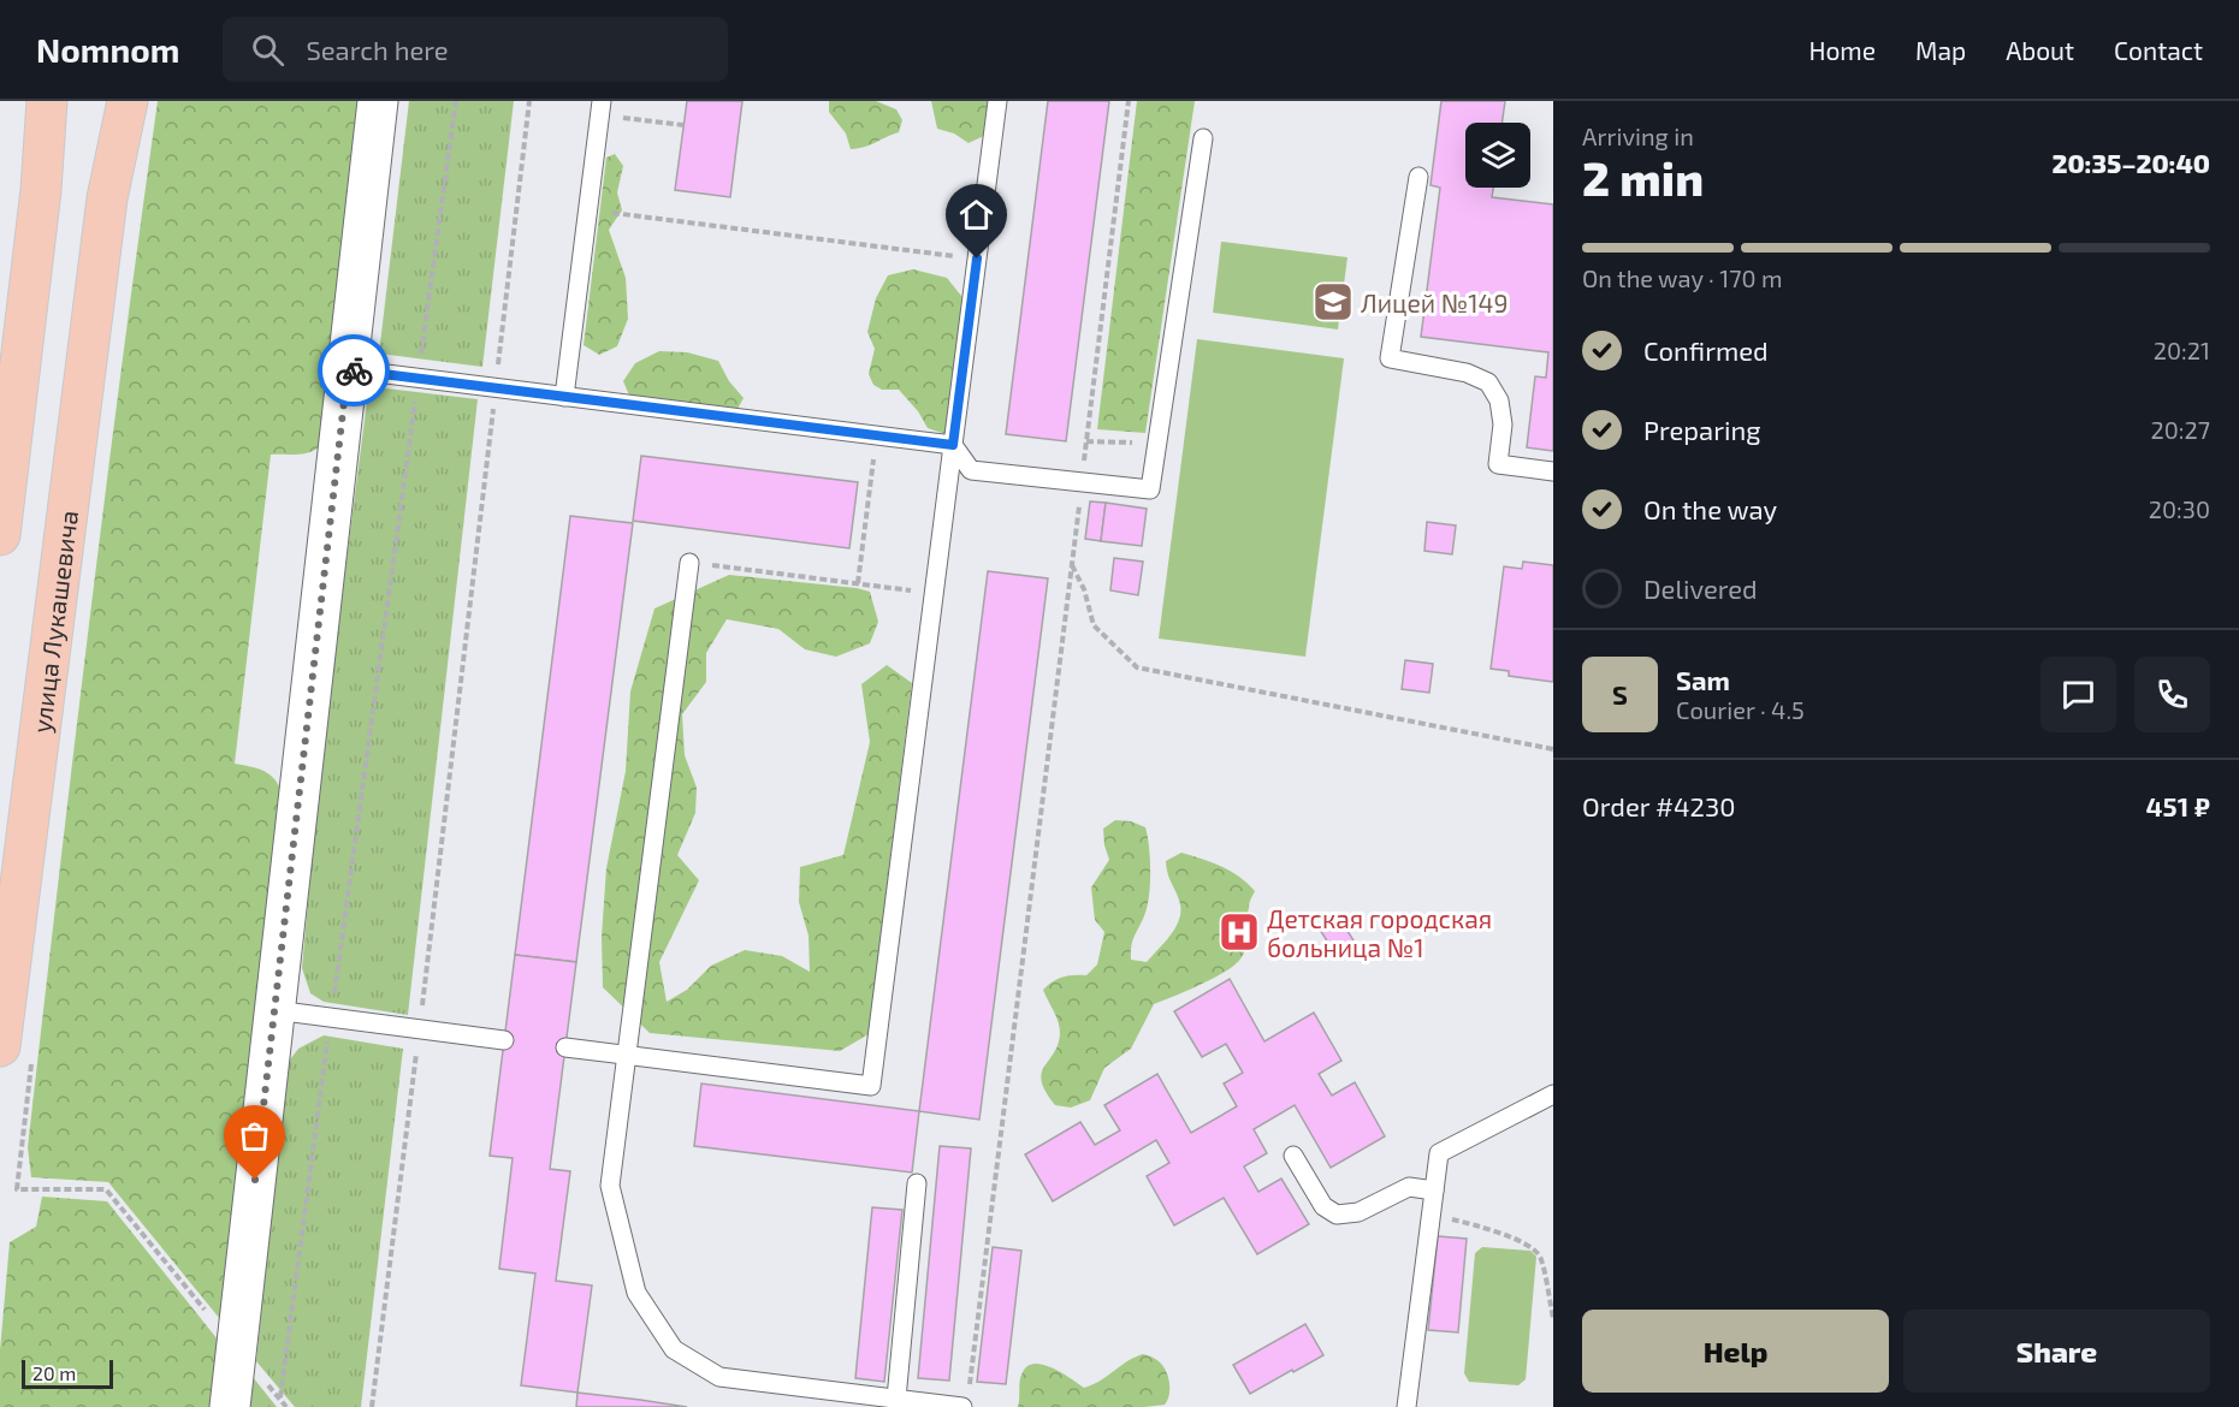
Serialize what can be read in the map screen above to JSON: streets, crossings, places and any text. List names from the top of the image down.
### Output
{
  "streets": {
    "main road": ["улица Лукашевича"]
  },
  "places": {
    "school or university": ["Лицей №149"],
    "hospital": ["Детская городская больница №1"]
  },
  "scale_bar": "20 m",
  "page": {
    "header": "Nomnom",
    "search": "Search here",
    "nav": [
      "Home",
      "Map",
      "About",
      "Contact"
    ],
    "heading": ["2 min", "Arriving in", "20:35–20:40"],
    "panel": [
      "Sam",
      "Courier · 4.5",
      "Order #4230",
      "451 ₽"
    ],
    "bar": "On the way · 170 m",
    "list": [
      ["Confirmed", "20:21"],
      ["Preparing", "20:27"],
      ["On the way", "20:30"],
      "Delivered"
    ],
    "round": "S",
    "buttons": ["Help", "Share"],
    "scale": "20 m"
  }
}
